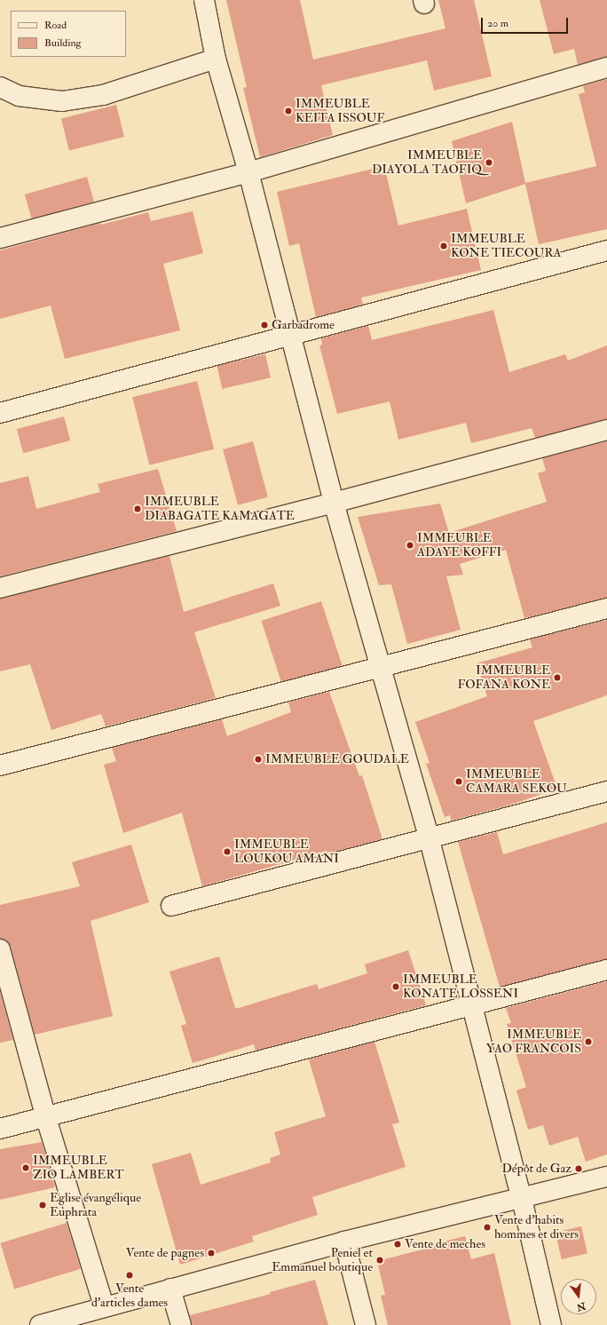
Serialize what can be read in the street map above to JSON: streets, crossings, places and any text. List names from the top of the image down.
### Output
{
  "places": [
    "IMMEUBLE KEITA ISSOUF",
    "IMMEUBLE DIAYOLA TAOFIQ",
    "IMMEUBLE KONE TIECOURA",
    "Garbadrome",
    "IMMEUBLE DIABAGATE KAMAGATE",
    "IMMEUBLE ADAYE KOFFI",
    "IMMEUBLE FOFANA KONE",
    "IMMEUBLE GOUDALE",
    "IMMEUBLE CAMARA SEKOU",
    "IMMEUBLE LOUKOU AMANI",
    "IMMEUBLE KONATE LOSSENI",
    "IMMEUBLE YAO FRANCOIS",
    "IMMEUBLE ZIO LAMBERT",
    "Dépôt de Gaz",
    "Eglise évangélique Euphrata",
    "Vente d'habits hommes et divers",
    "Vente de meches",
    "Vente de pagnes",
    "Peniel et Emmanuel boutique",
    "Vente d'articles dames"
  ],
  "legend": ["Road", "Building"],
  "scale_bar": "20 m",
  "north": "bottom"
}
